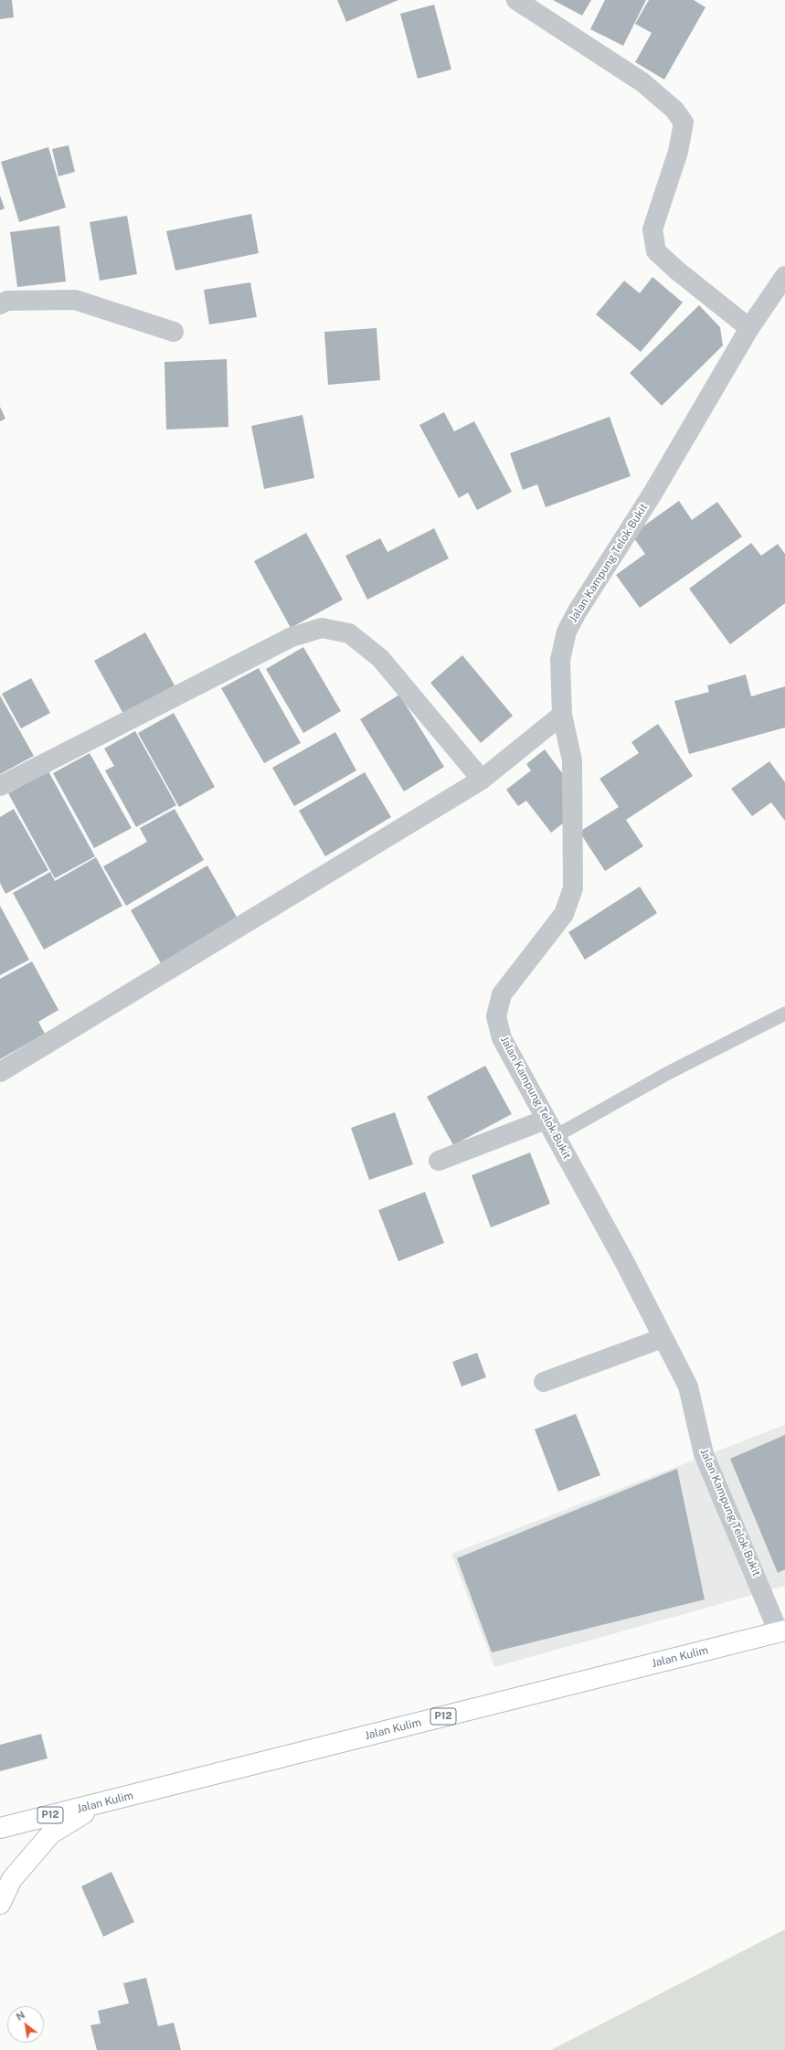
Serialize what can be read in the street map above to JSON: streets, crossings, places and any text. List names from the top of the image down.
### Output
{
  "streets": {
    "main road": ["Jalan Kulim", "P12"],
    "street": ["Jalan Kampung Telok Bukit"]
  },
  "crossings": [
    ["Jalan Kampung Telok Bukit", "Jalan Kulim"]
  ],
  "north": "top left"
}
